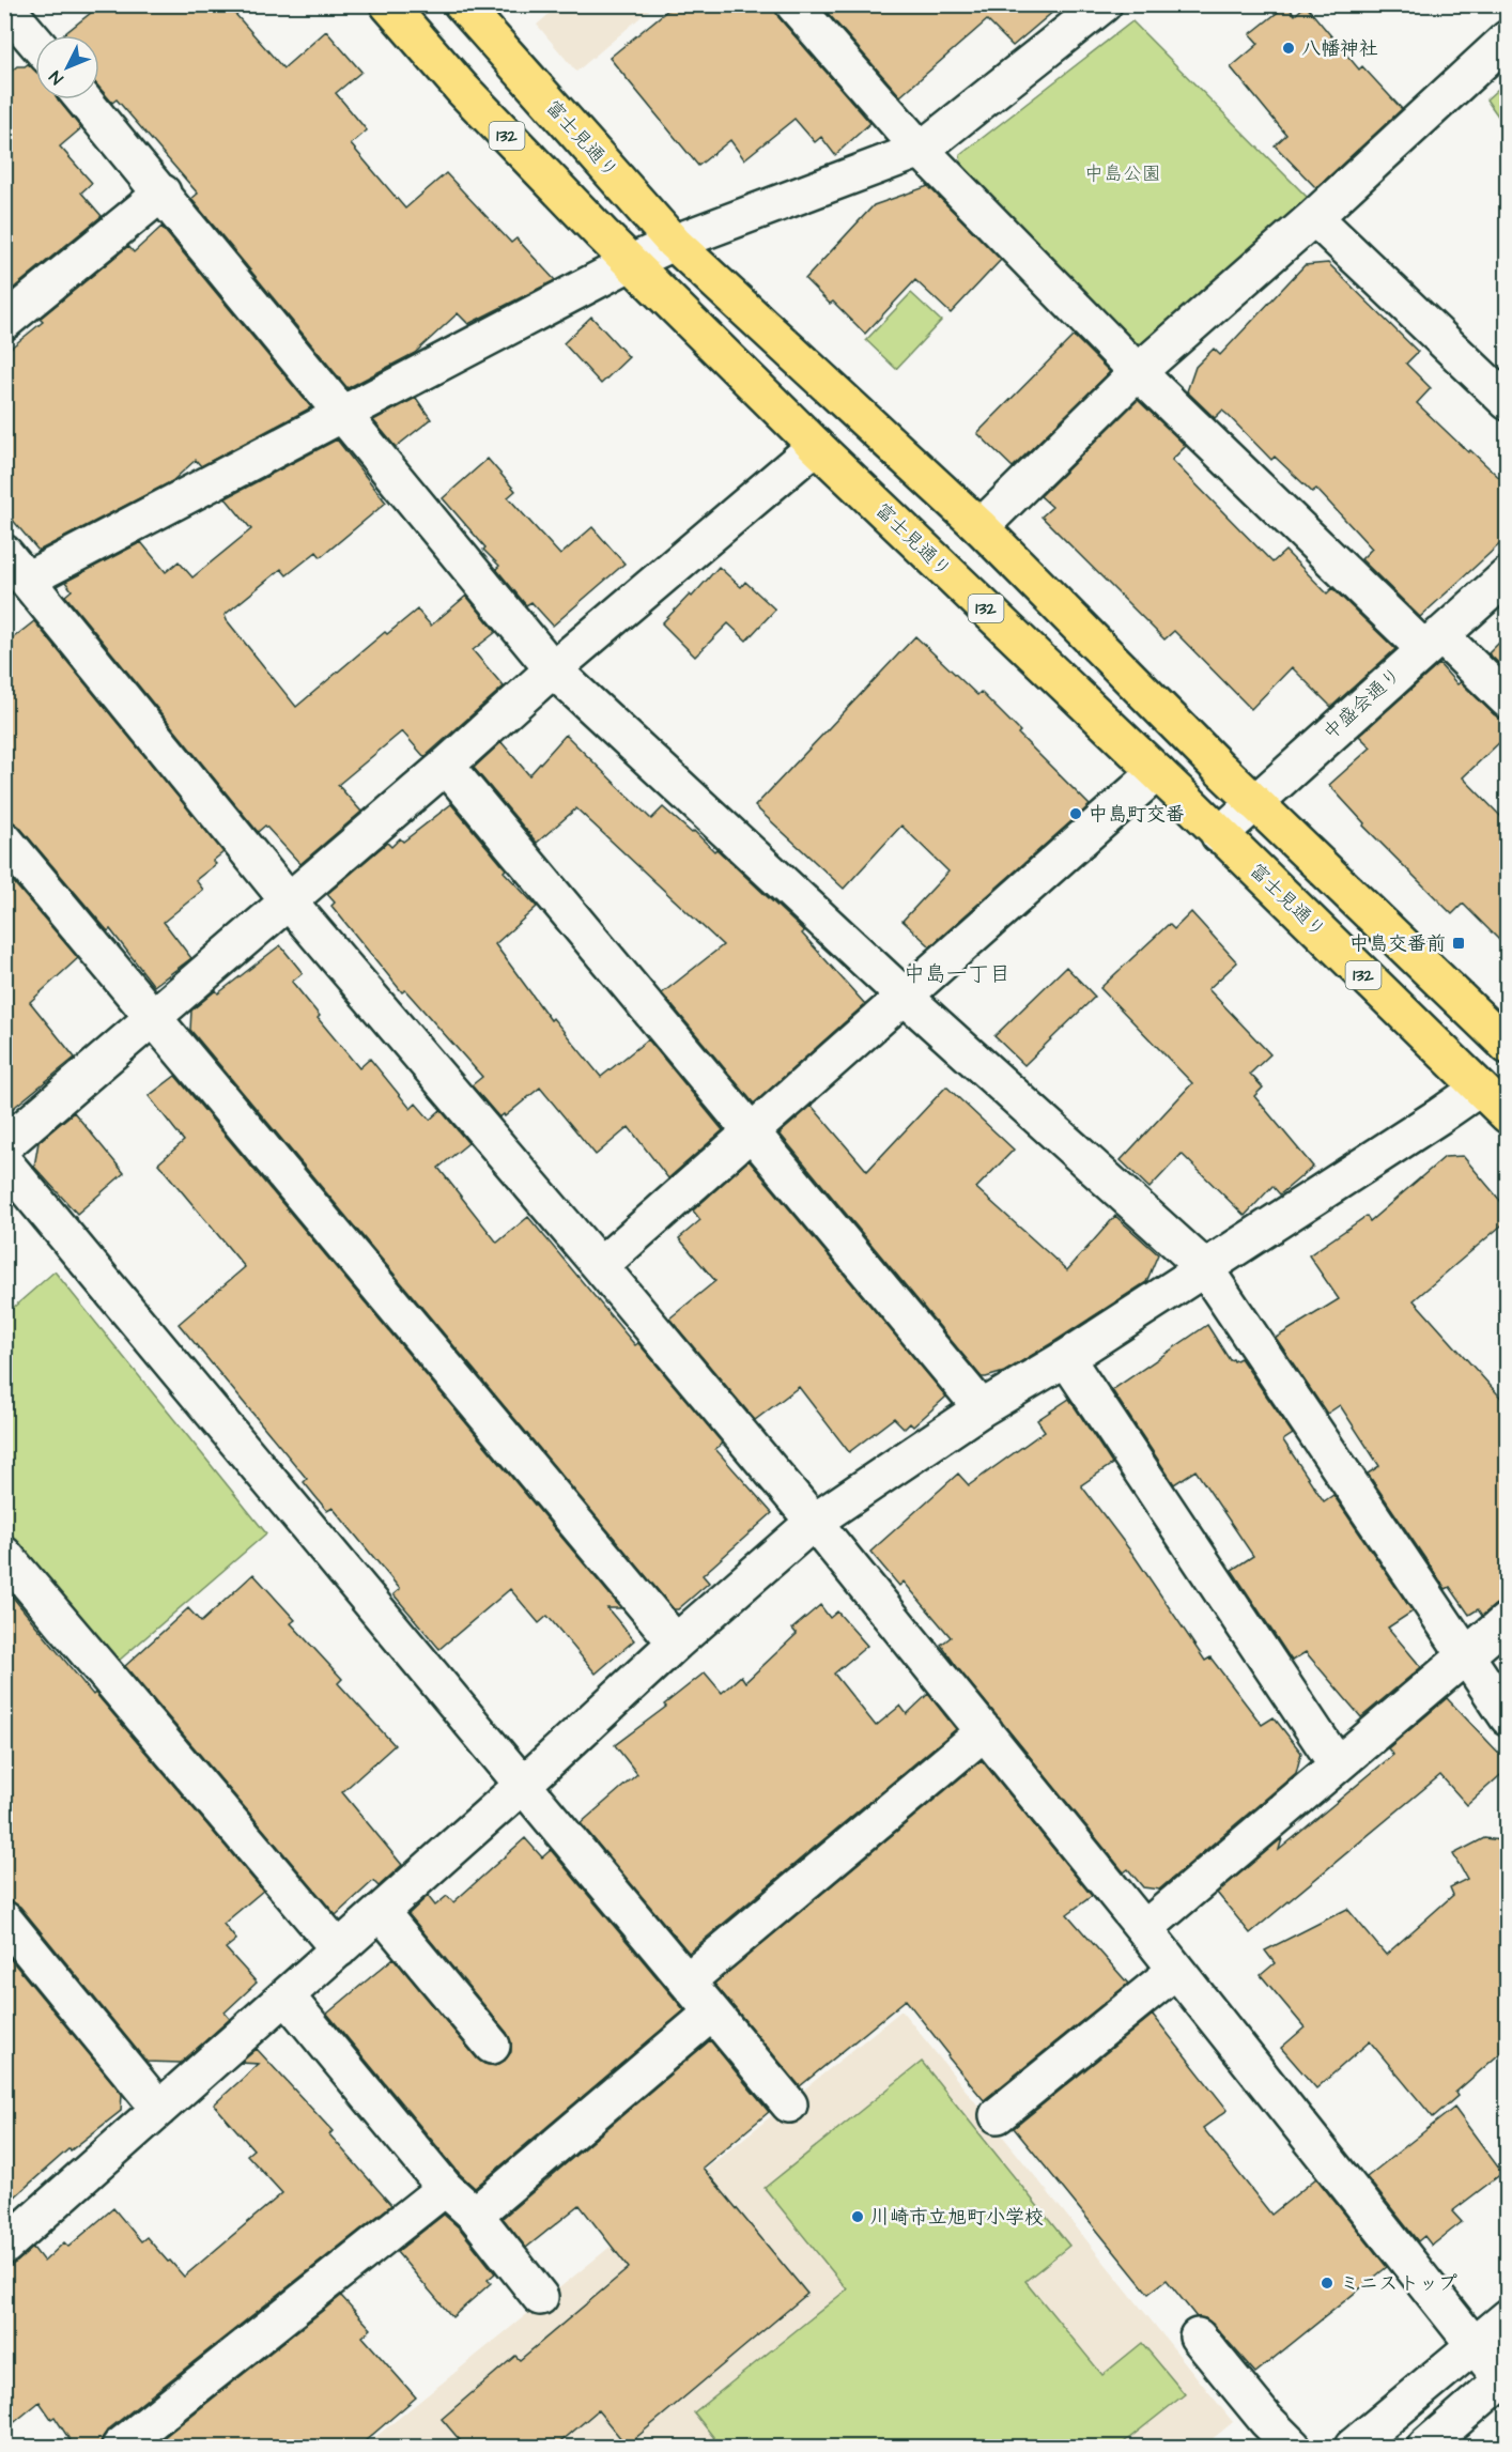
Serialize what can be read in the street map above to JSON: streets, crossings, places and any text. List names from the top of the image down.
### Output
{
  "streets": {
    "highway": ["132", "富士見通り"],
    "street": ["中盛会通り"]
  },
  "crossings": [
    ["富士見通り", "中盛会通り"]
  ],
  "districts": ["中島一丁目"],
  "parks": ["中島公園"],
  "places": {
    "other": [
      "八幡神社",
      "中島町交番",
      "川崎市立旭町小学校",
      "ミニストップ"
    ],
    "transit": ["中島交番前"]
  },
  "north": "bottom left"
}
